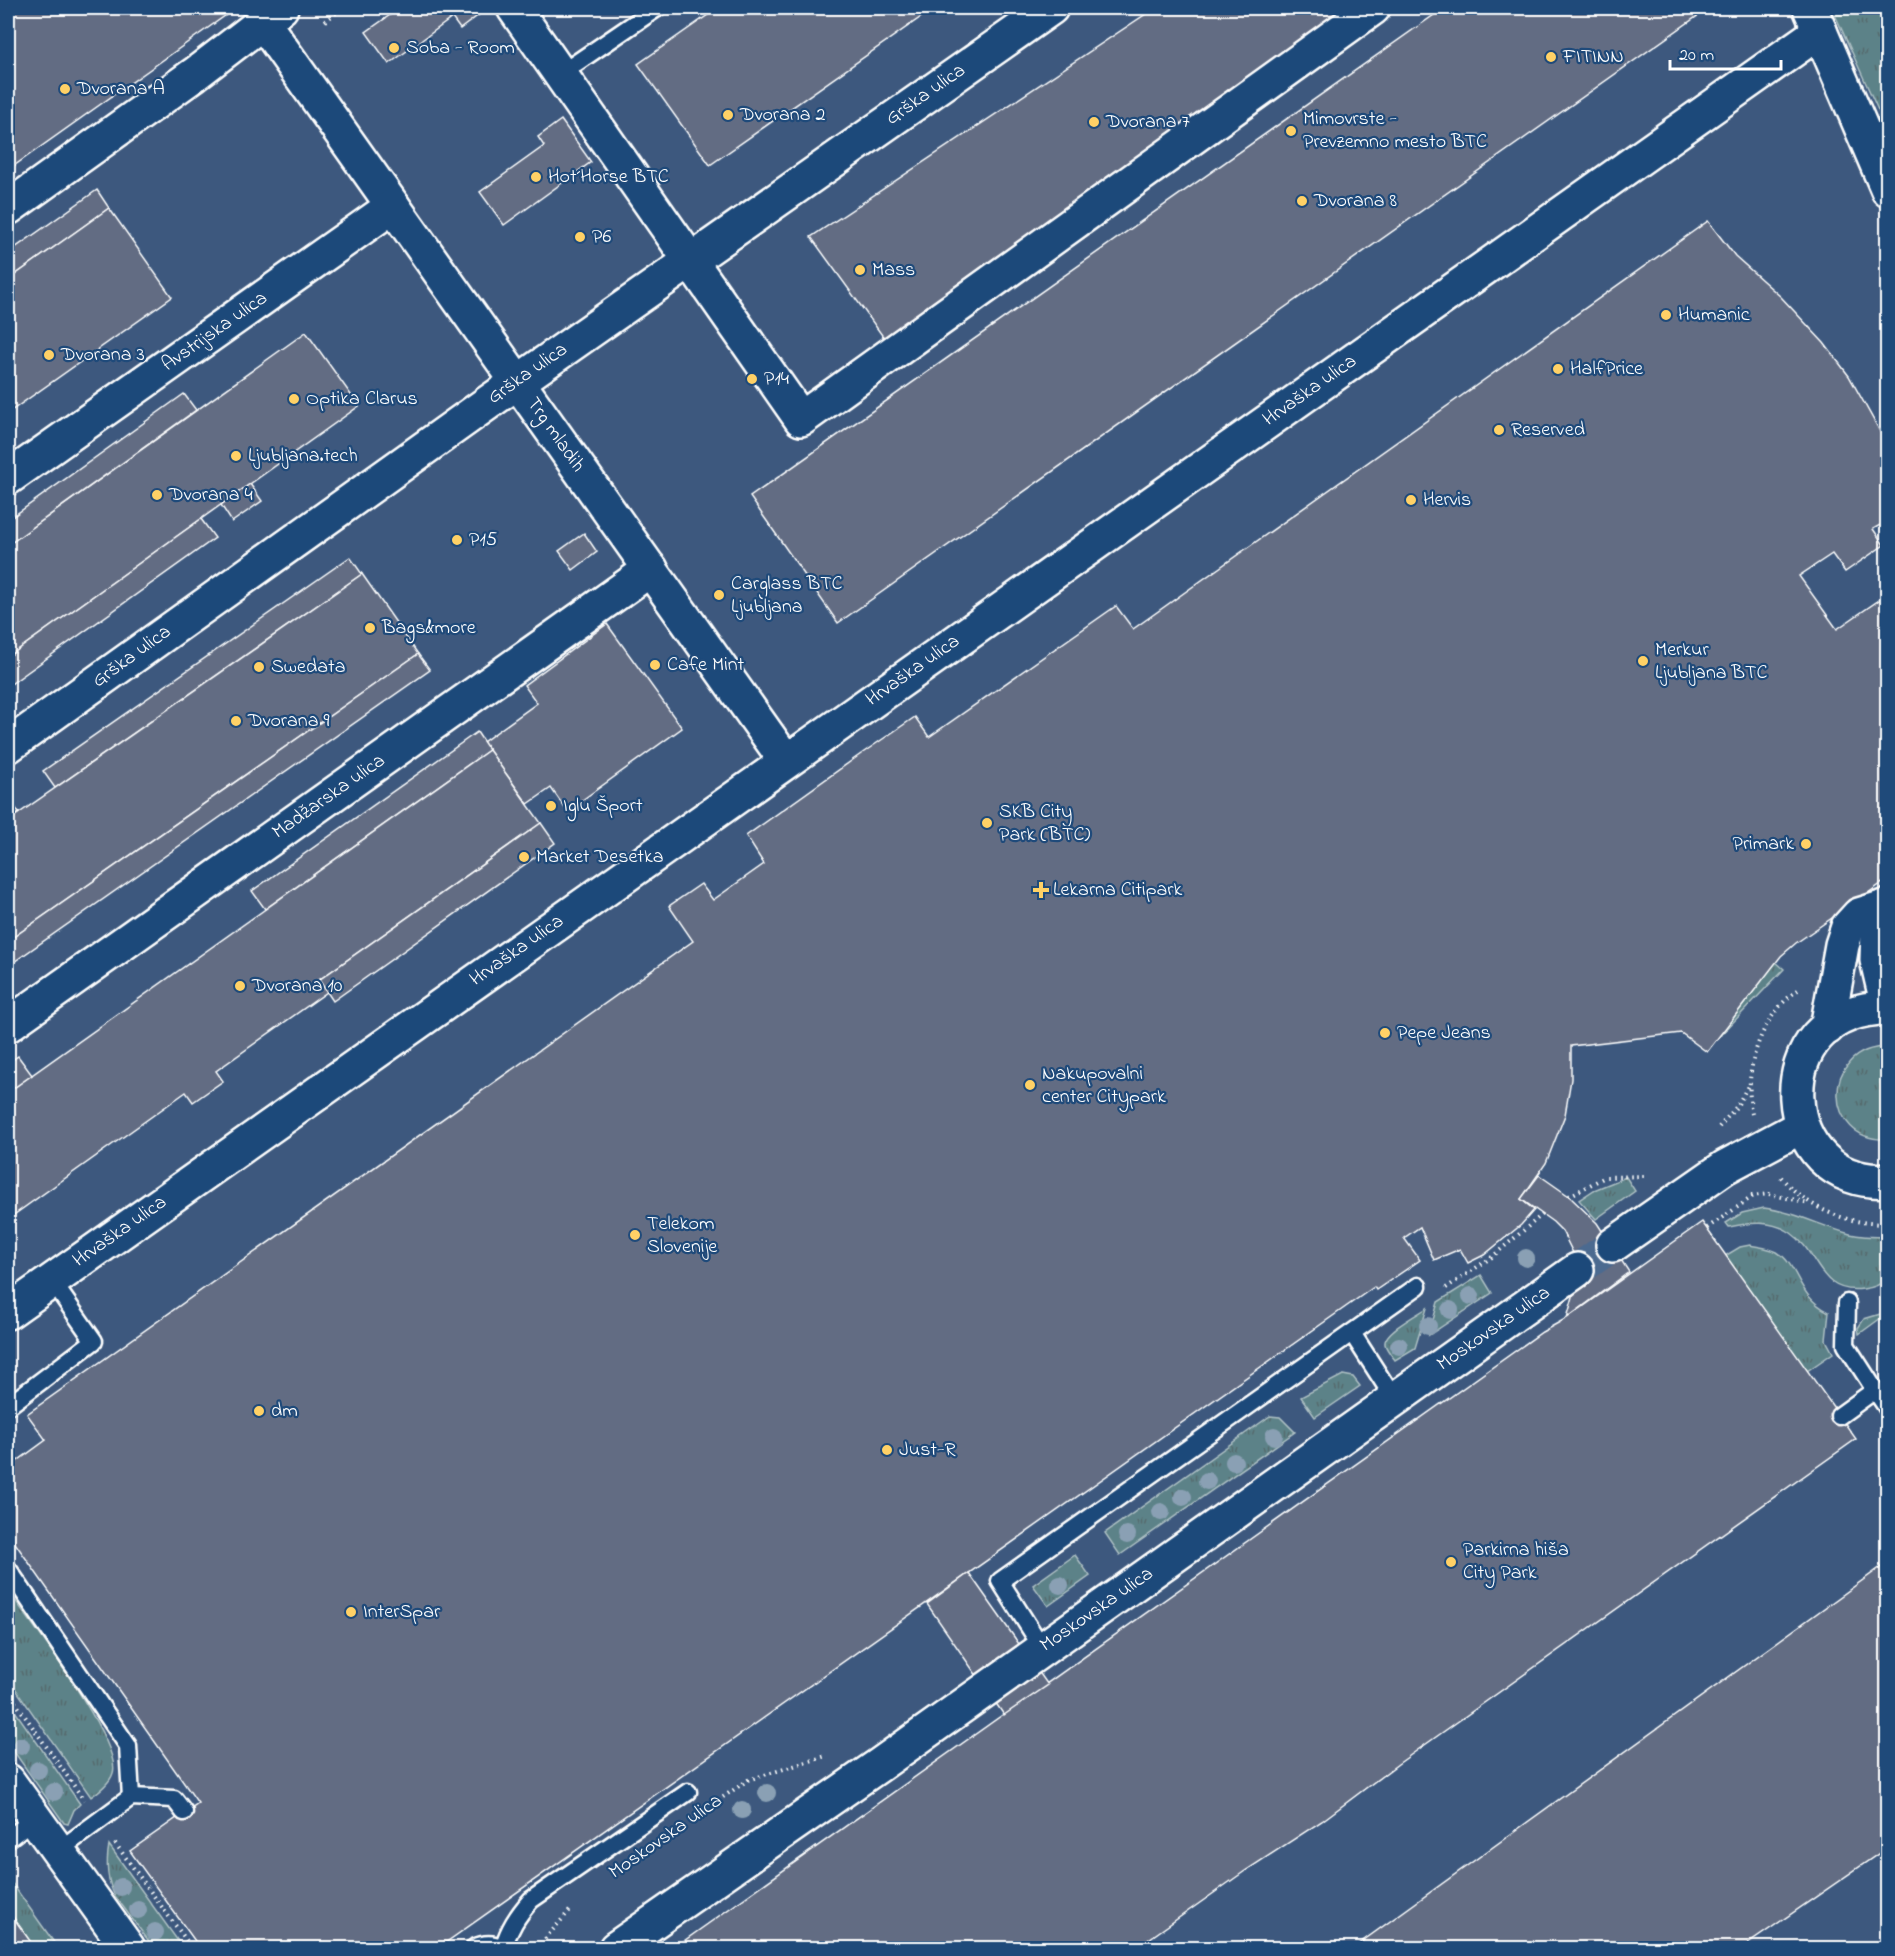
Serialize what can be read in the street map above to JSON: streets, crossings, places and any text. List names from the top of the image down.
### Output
{
  "streets": {
    "street": [
      "Grška ulica",
      "Avstrijska ulica",
      "Hrvaška ulica",
      "Trg mladih",
      "Madžarska ulica",
      "Moskovska ulica"
    ]
  },
  "crossings": [
    ["Grška ulica", "Trg mladih"],
    ["Avstrijska ulica", "Trg mladih"],
    ["Hrvaška ulica", "Trg mladih"],
    ["Trg mladih", "Madžarska ulica"]
  ],
  "places": {
    "other": [
      "Soba - Room",
      "FITINN",
      "Dvorana A",
      "Dvorana 2",
      "Dvorana 7",
      "Mimovrste - Prevzemno mesto BTC",
      "Hot´Horse BTC",
      "Dvorana 8",
      "P6",
      "Mass",
      "Humanic",
      "Dvorana 3",
      "HalfPrice",
      "P14",
      "Optika Clarus",
      "Reserved",
      "Ljubljana.tech",
      "Dvorana 4",
      "Hervis",
      "P15",
      "Carglass BTC Ljubljana",
      "Bags&more",
      "Merkur Ljubljana BTC",
      "Cafe Mint",
      "Swedata",
      "Dvorana 9",
      "Iglu Šport",
      "SKB City Park (BTC)",
      "Primark",
      "Market Desetka",
      "Dvorana 10",
      "Pepe Jeans",
      "Nakupovalni center Citypark",
      "Telekom Slovenije",
      "dm",
      "Just-R",
      "Parkirna hiša City Park",
      "InterSpar"
    ],
    "health": ["Lekarna Citipark"]
  },
  "scale_bar": "20 m"
}
